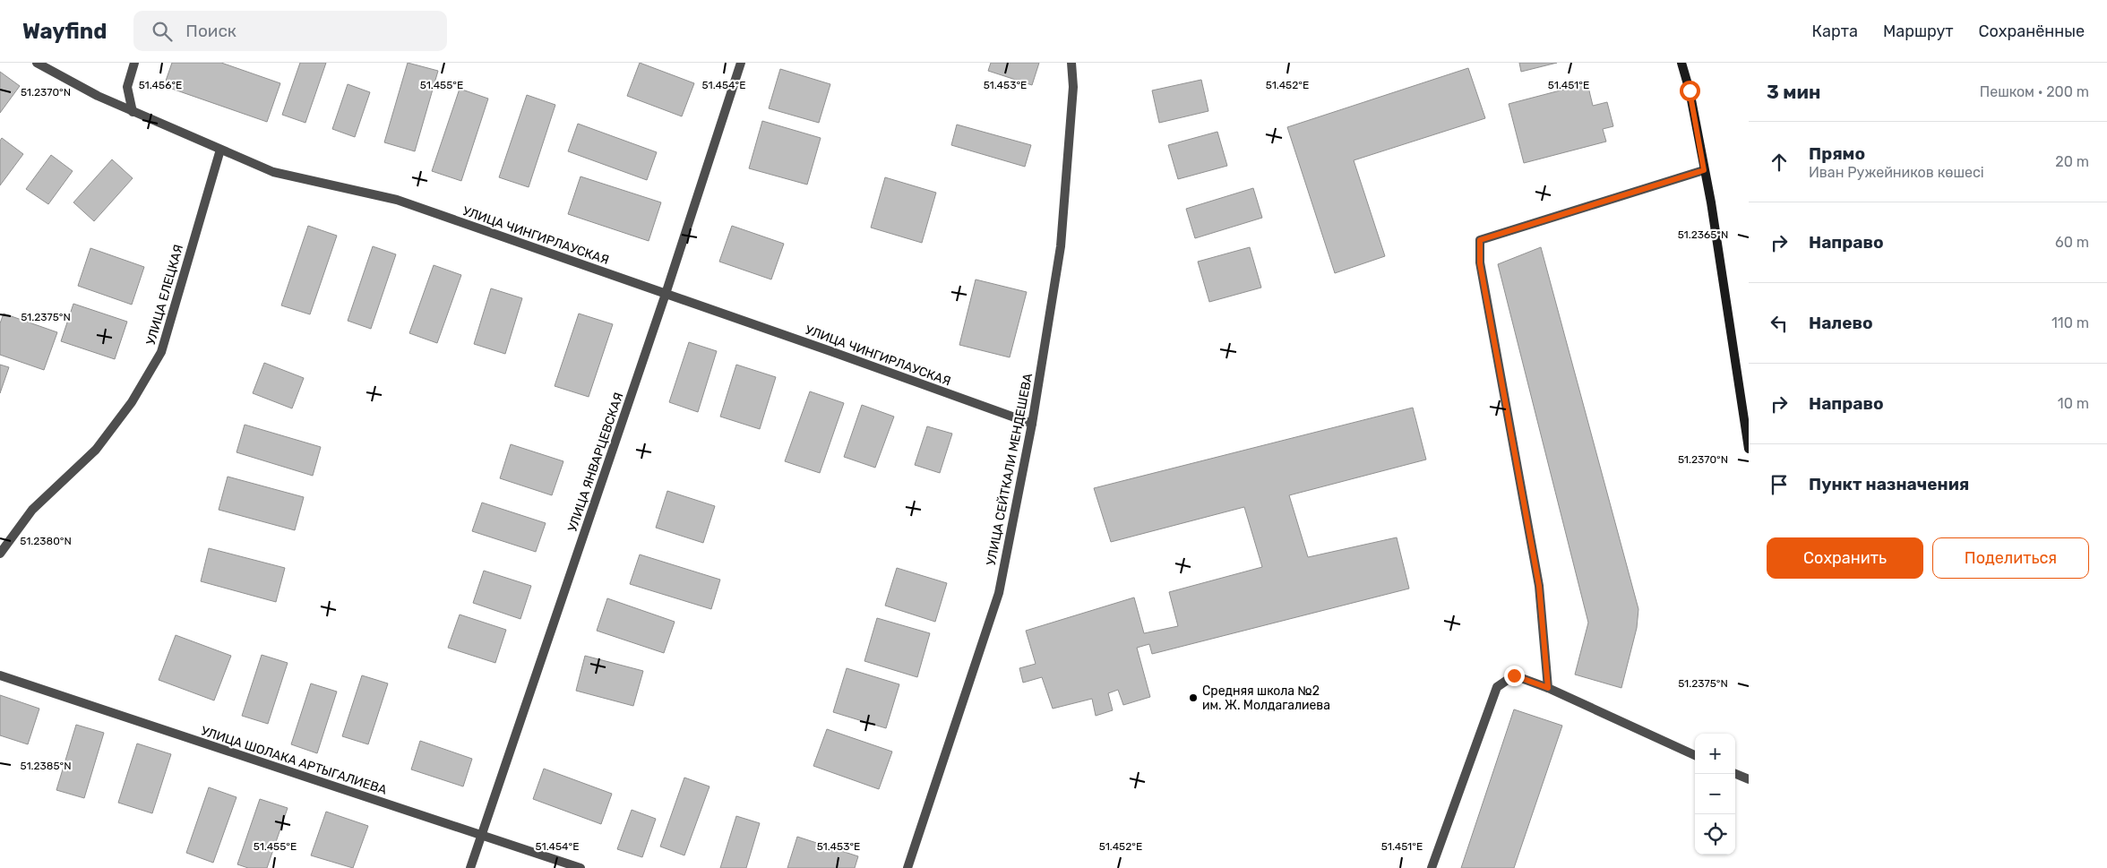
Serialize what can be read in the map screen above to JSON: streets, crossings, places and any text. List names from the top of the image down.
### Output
{
  "streets": {
    "street": [
      "УЛИЦА ЧИНГИРЛАУСКАЯ",
      "УЛИЦА ЕЛЕЦКАЯ",
      "УЛИЦА ЯНВАРЦЕВСКАЯ",
      "УЛИЦА СЕЙТКАЛИ МЕНДЕШЕВА",
      "УЛИЦА ШОЛАКА АРТЫГАЛИЕВА"
    ]
  },
  "crossings": [
    ["УЛИЦА ЧИНГИРЛАУСКАЯ", "УЛИЦА ЕЛЕЦКАЯ"],
    ["УЛИЦА ЧИНГИРЛАУСКАЯ", "УЛИЦА ЯНВАРЦЕВСКАЯ"],
    ["УЛИЦА ЧИНГИРЛАУСКАЯ", "УЛИЦА СЕЙТКАЛИ МЕНДЕШЕВА"],
    ["УЛИЦА ЯНВАРЦЕВСКАЯ", "УЛИЦА ШОЛАКА АРТЫГАЛИЕВА"]
  ],
  "places": ["Средняя школа №2 им. Ж. Молдагалиева"],
  "page": {
    "header": "Wayfind",
    "search": "Поиск",
    "nav": ["Карта", "Маршрут", "Сохранённые"],
    "heading": ["3 мин", "Пешком · 200 m"],
    "list": [
      ["Прямо", "Иван Ружейников көшесі", "20 m"],
      ["Направо", "60 m"],
      ["Налево", "110 m"],
      ["Направо", "10 m"],
      "Пункт назначения"
    ],
    "buttons": ["Сохранить", "Поделиться"],
    "map_buttons": ["+", "−"]
  },
  "coordinates": [
    "51.456°E",
    "51.455°E",
    "51.454°E",
    "51.453°E",
    "51.452°E",
    "51.451°E",
    "51.2370°N",
    "51.2365°N",
    "51.2375°N",
    "51.2380°N",
    "51.2385°N"
  ]
}
